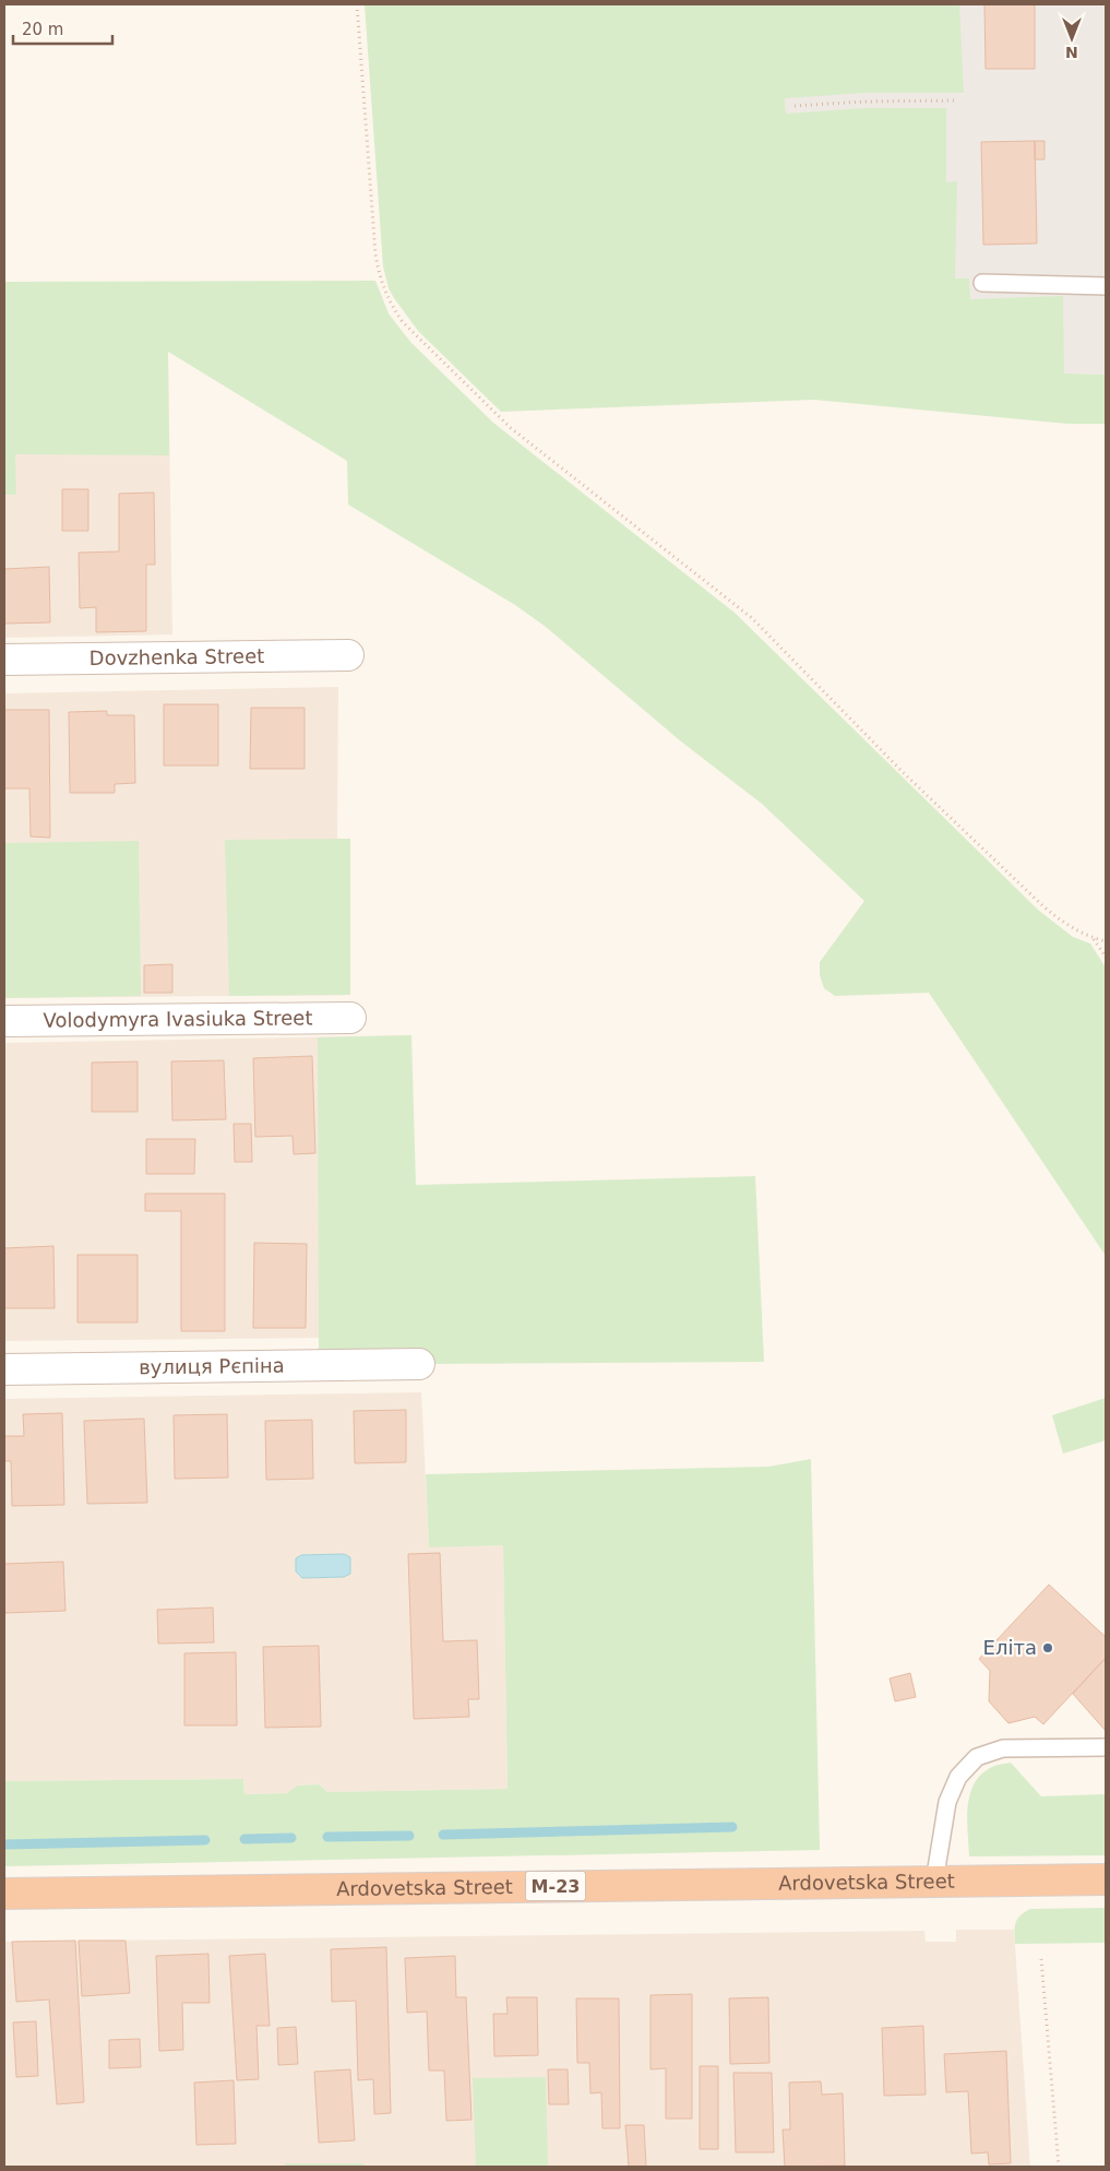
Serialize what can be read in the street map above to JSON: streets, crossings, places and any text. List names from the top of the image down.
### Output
{
  "streets": {
    "highway": ["Ardovetska Street", "М-23"],
    "street": ["Dovzhenka Street", "Volodymyra Ivasiuka Street", "вулиця Рєпіна"]
  },
  "places": ["Еліта"],
  "scale_bar": "20 m",
  "north": "bottom"
}
